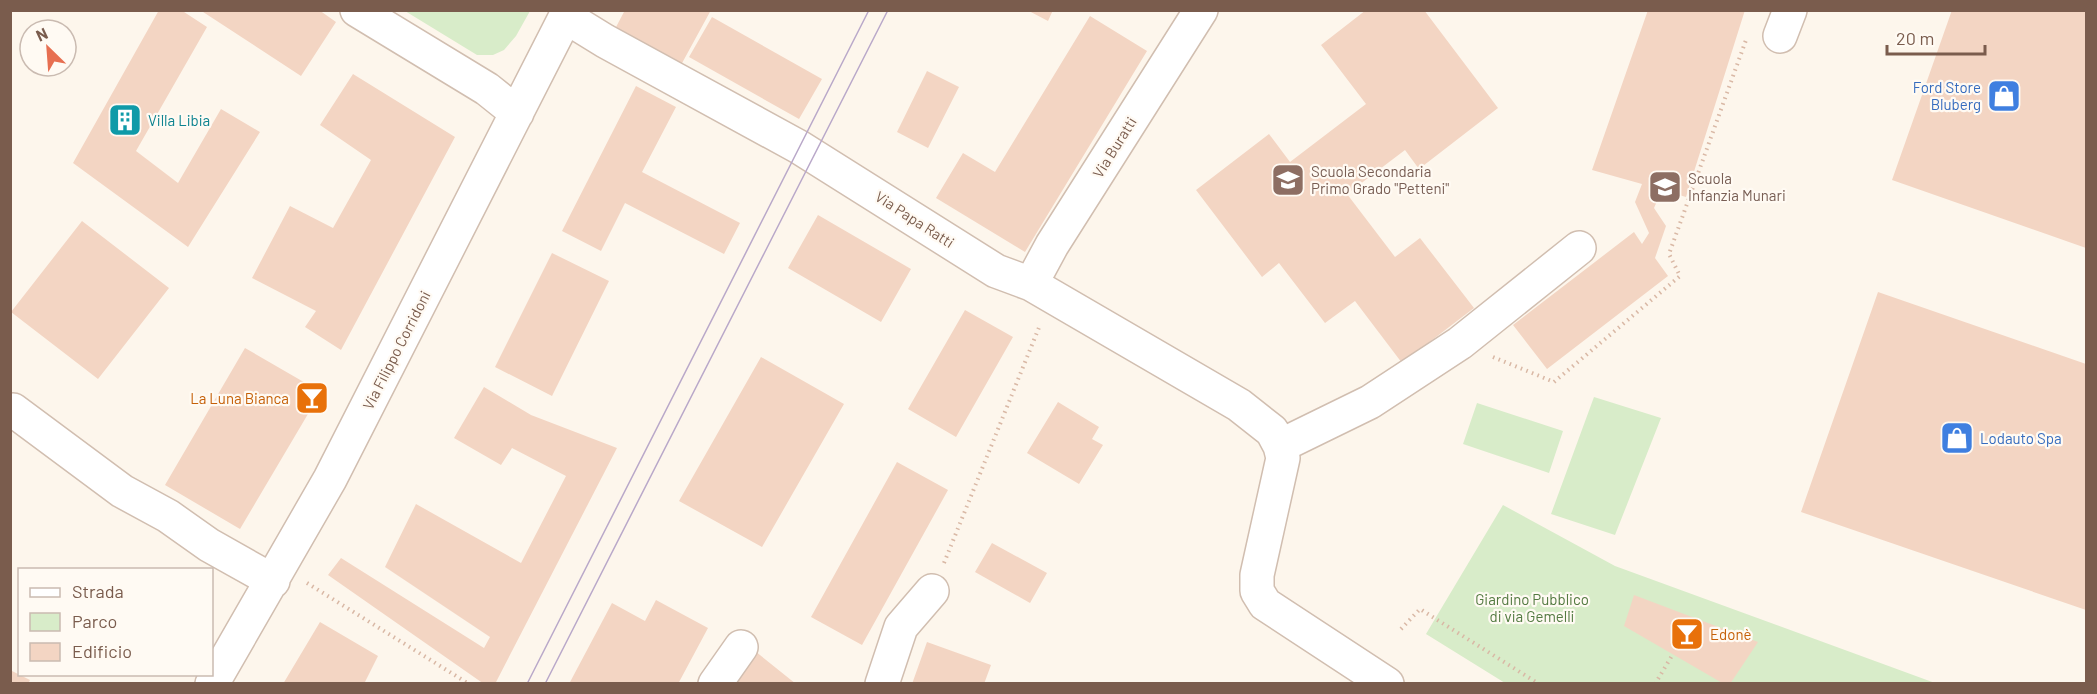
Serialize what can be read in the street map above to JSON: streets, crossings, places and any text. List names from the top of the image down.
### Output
{
  "streets": {
    "street": ["Via Buratti", "Via Papa Ratti", "Via Filippo Corridoni"]
  },
  "crossings": [
    ["Via Buratti", "Via Papa Ratti"],
    ["Via Papa Ratti", "Via Filippo Corridoni"]
  ],
  "parks": ["Giardino Pubblico di via Gemelli"],
  "places": {
    "shop": ["Ford Store Bluberg", "Lodauto Spa"],
    "building": ["Villa Libia"],
    "school or university": ["Scuola Secondaria Primo Grado \"Petteni\"", "Scuola Infanzia Munari"],
    "bar": ["La Luna Bianca", "Edonè"]
  },
  "legend": ["Strada", "Parco", "Edificio"],
  "scale_bar": "20 m",
  "north": "top left"
}
